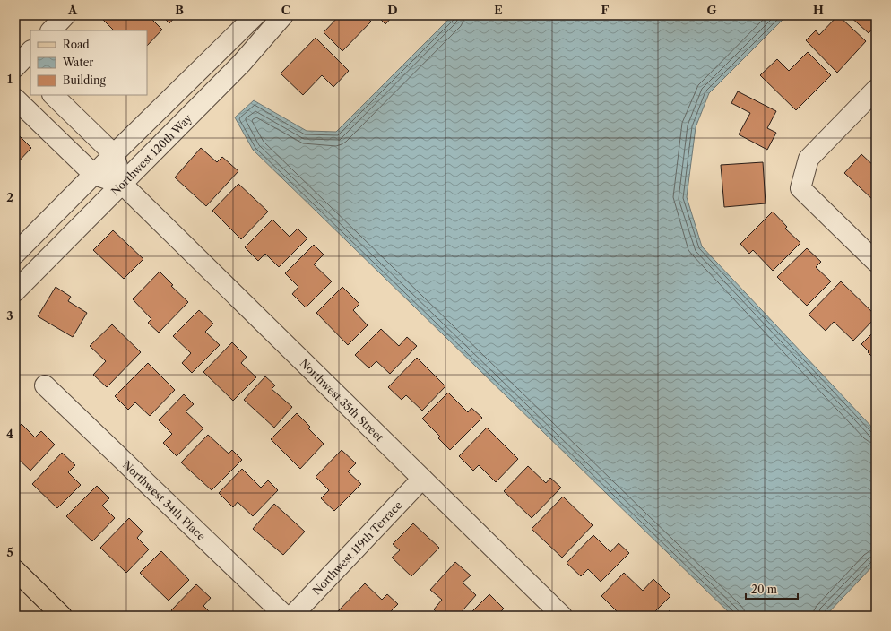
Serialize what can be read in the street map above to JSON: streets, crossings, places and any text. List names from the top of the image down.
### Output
{
  "streets": {
    "street": [
      "Northwest 120th Way",
      "Northwest 35th Street",
      "Northwest 34th Place",
      "Northwest 119th Terrace"
    ]
  },
  "crossings": [
    ["Northwest 120th Way", "Northwest 35th Street"],
    ["Northwest 35th Street", "Northwest 119th Terrace"]
  ],
  "legend": ["Road", "Water", "Building"],
  "scale_bar": "20 m",
  "grid": {
    "columns": [
      "A",
      "B",
      "C",
      "D",
      "E",
      "F",
      "G",
      "H"
    ],
    "rows": [
      "1",
      "2",
      "3",
      "4",
      "5"
    ]
  }
}
